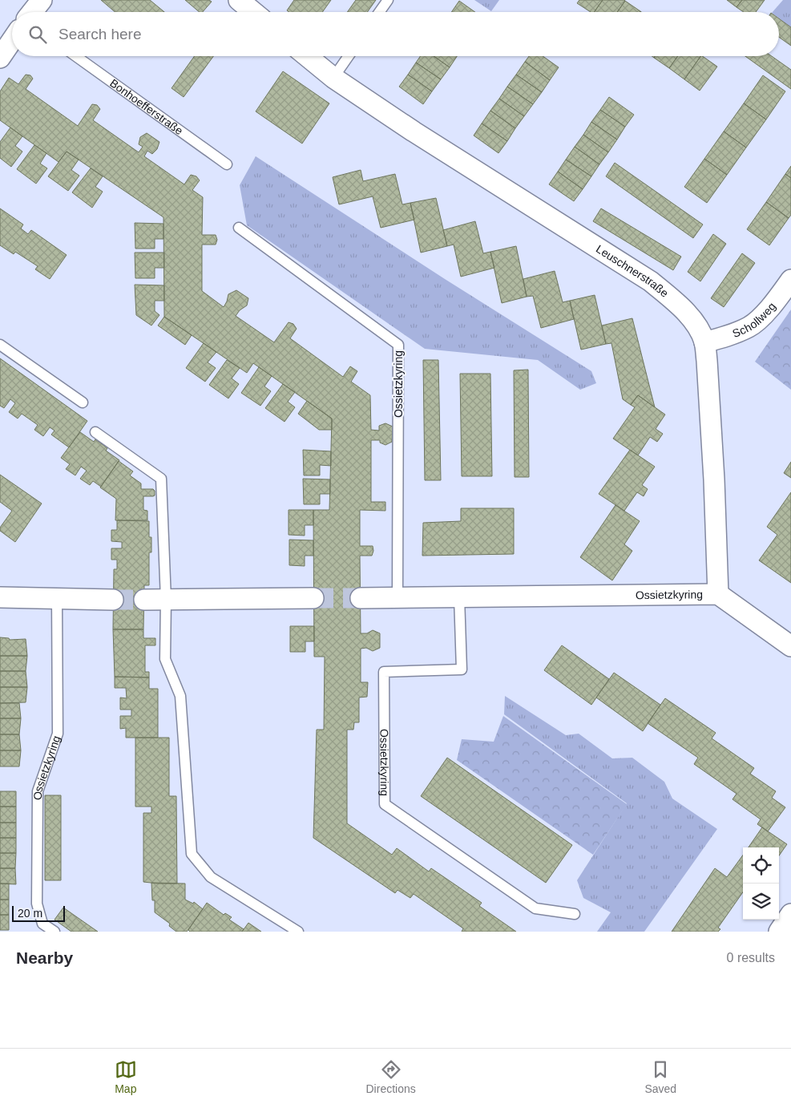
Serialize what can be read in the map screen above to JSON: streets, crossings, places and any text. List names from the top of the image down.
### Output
{
  "streets": {
    "street": ["Leuschnerstraße", "Schollweg", "Ossietzkyring"],
    "lane": ["Bonhoefferstraße"]
  },
  "crossings": [
    ["Leuschnerstraße", "Schollweg"],
    ["Leuschnerstraße", "Ossietzkyring"]
  ],
  "scale_bar": "20 m",
  "page": {
    "search": "Search here",
    "scale": "20 m",
    "heading": ["Nearby", "0 results"],
    "nav": ["Map", "Directions", "Saved"]
  }
}
